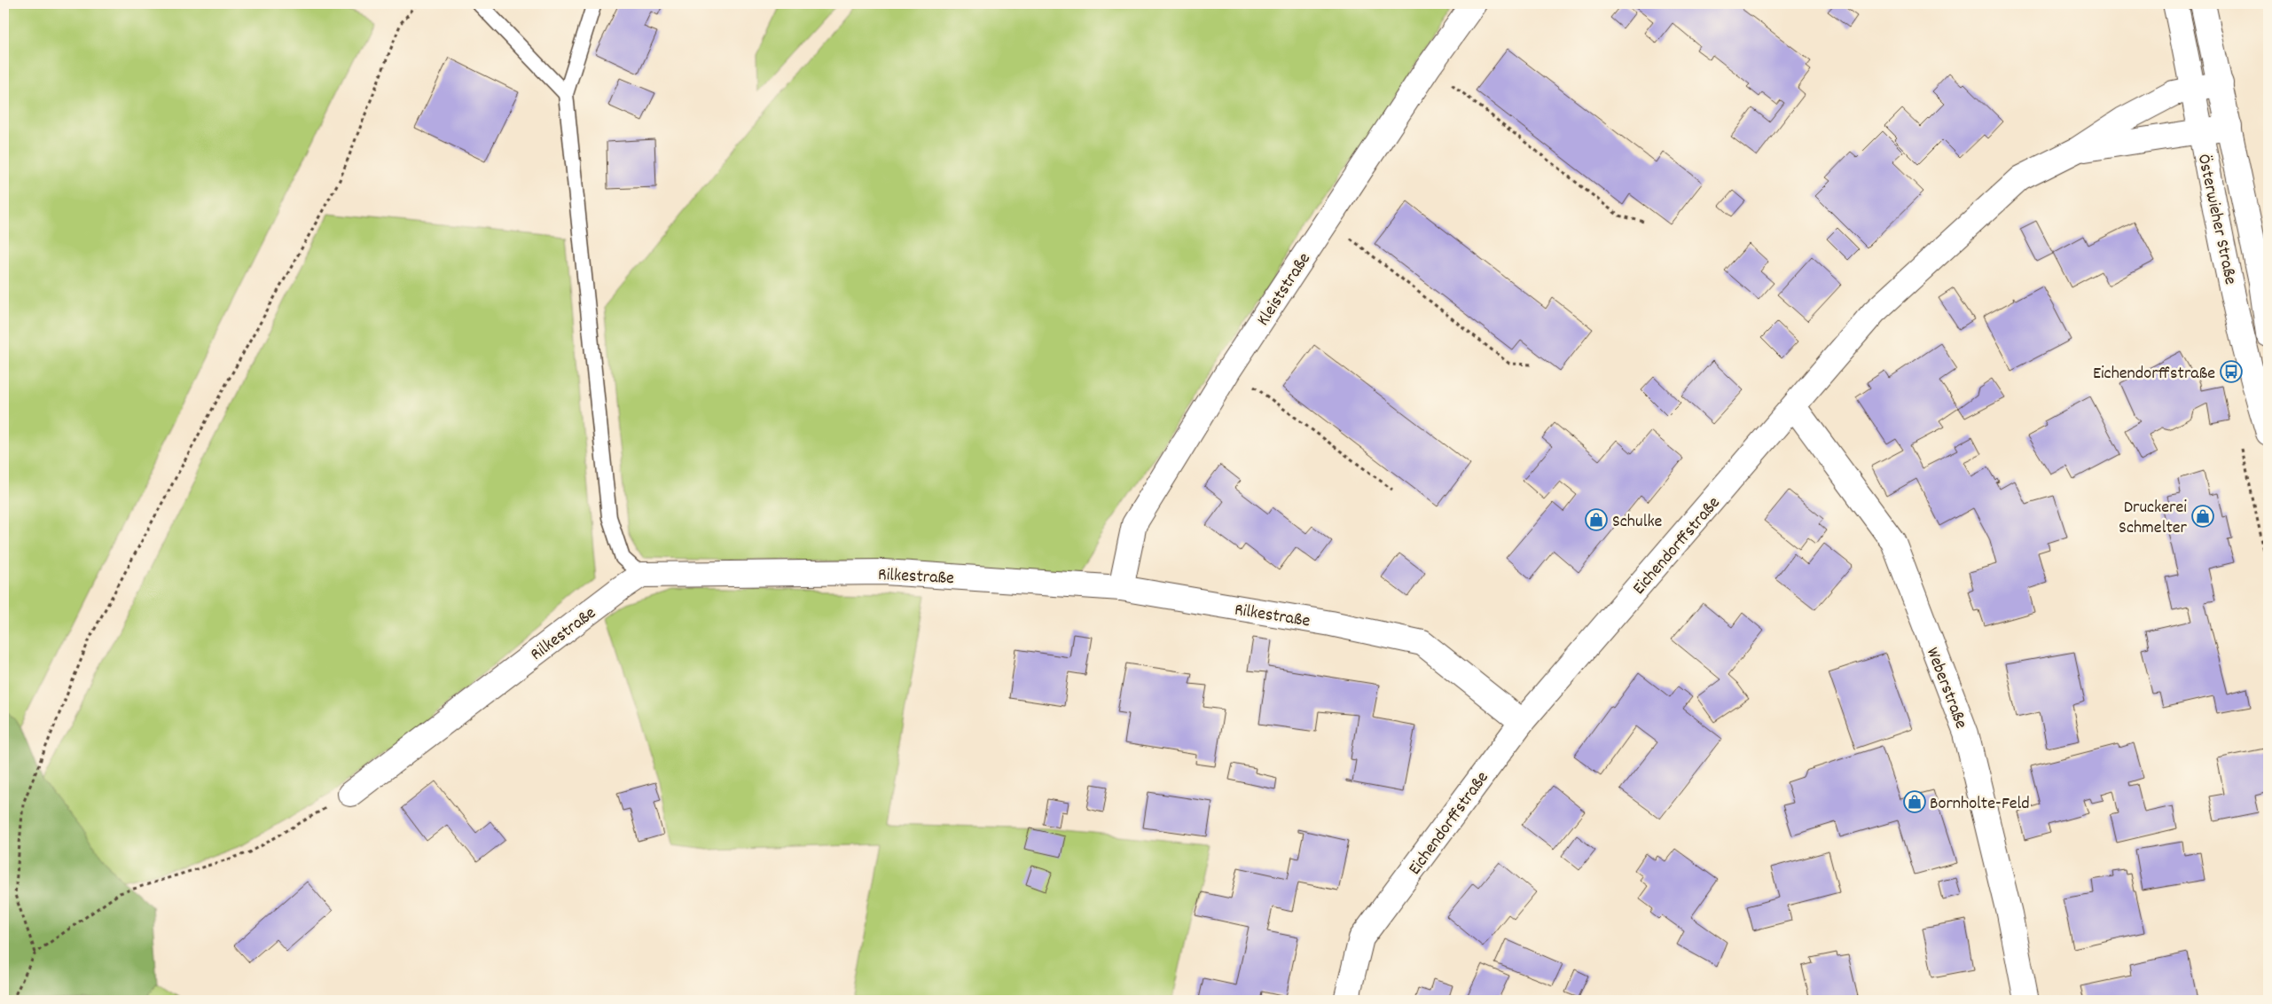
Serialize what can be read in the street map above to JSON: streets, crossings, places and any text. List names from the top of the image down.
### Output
{
  "streets": {
    "street": [
      "Österwieher Straße",
      "Kleiststraße",
      "Eichendorffstraße",
      "Rilkestraße",
      "Weberstraße"
    ]
  },
  "crossings": [
    ["Österwieher Straße", "Eichendorffstraße"],
    ["Kleiststraße", "Rilkestraße"],
    ["Eichendorffstraße", "Rilkestraße"],
    ["Eichendorffstraße", "Weberstraße"]
  ],
  "places": {
    "bus stop": ["Eichendorffstraße"],
    "shop": ["Druckerei Schmelter", "Schulke", "Bornholte-Feld"]
  }
}
